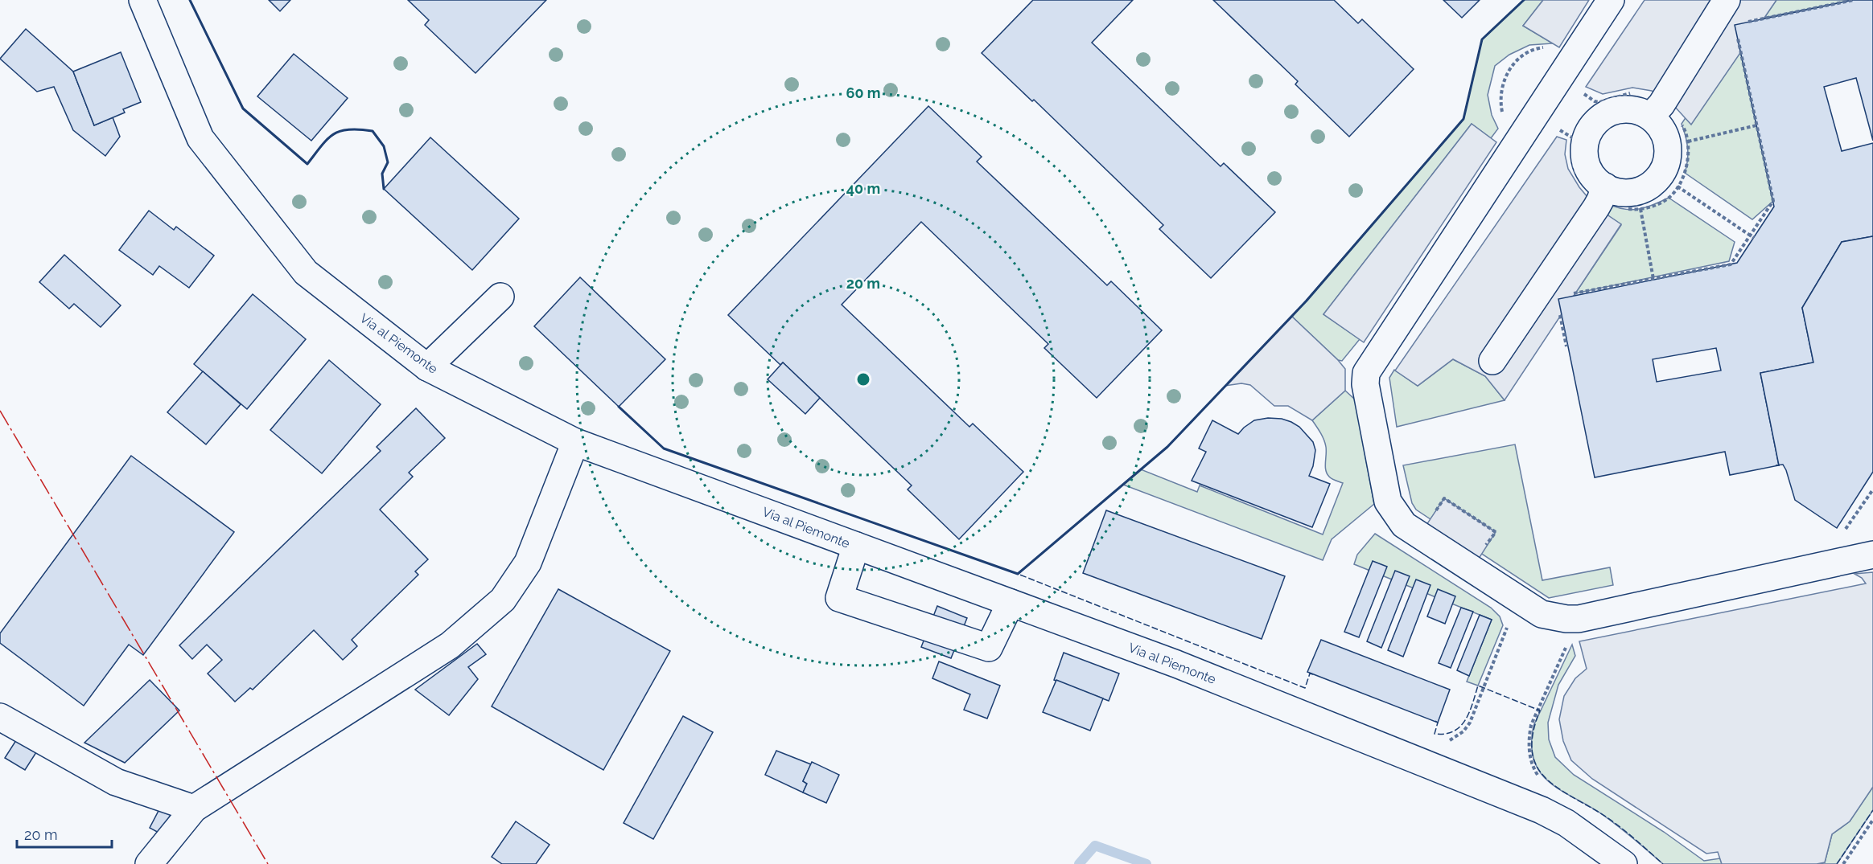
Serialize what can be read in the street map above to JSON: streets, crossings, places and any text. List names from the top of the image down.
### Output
{
  "streets": {
    "main road": ["Via al Piemonte"]
  },
  "scale_bar": "20 m",
  "rings": ["60 m", "40 m", "20 m"]
}
